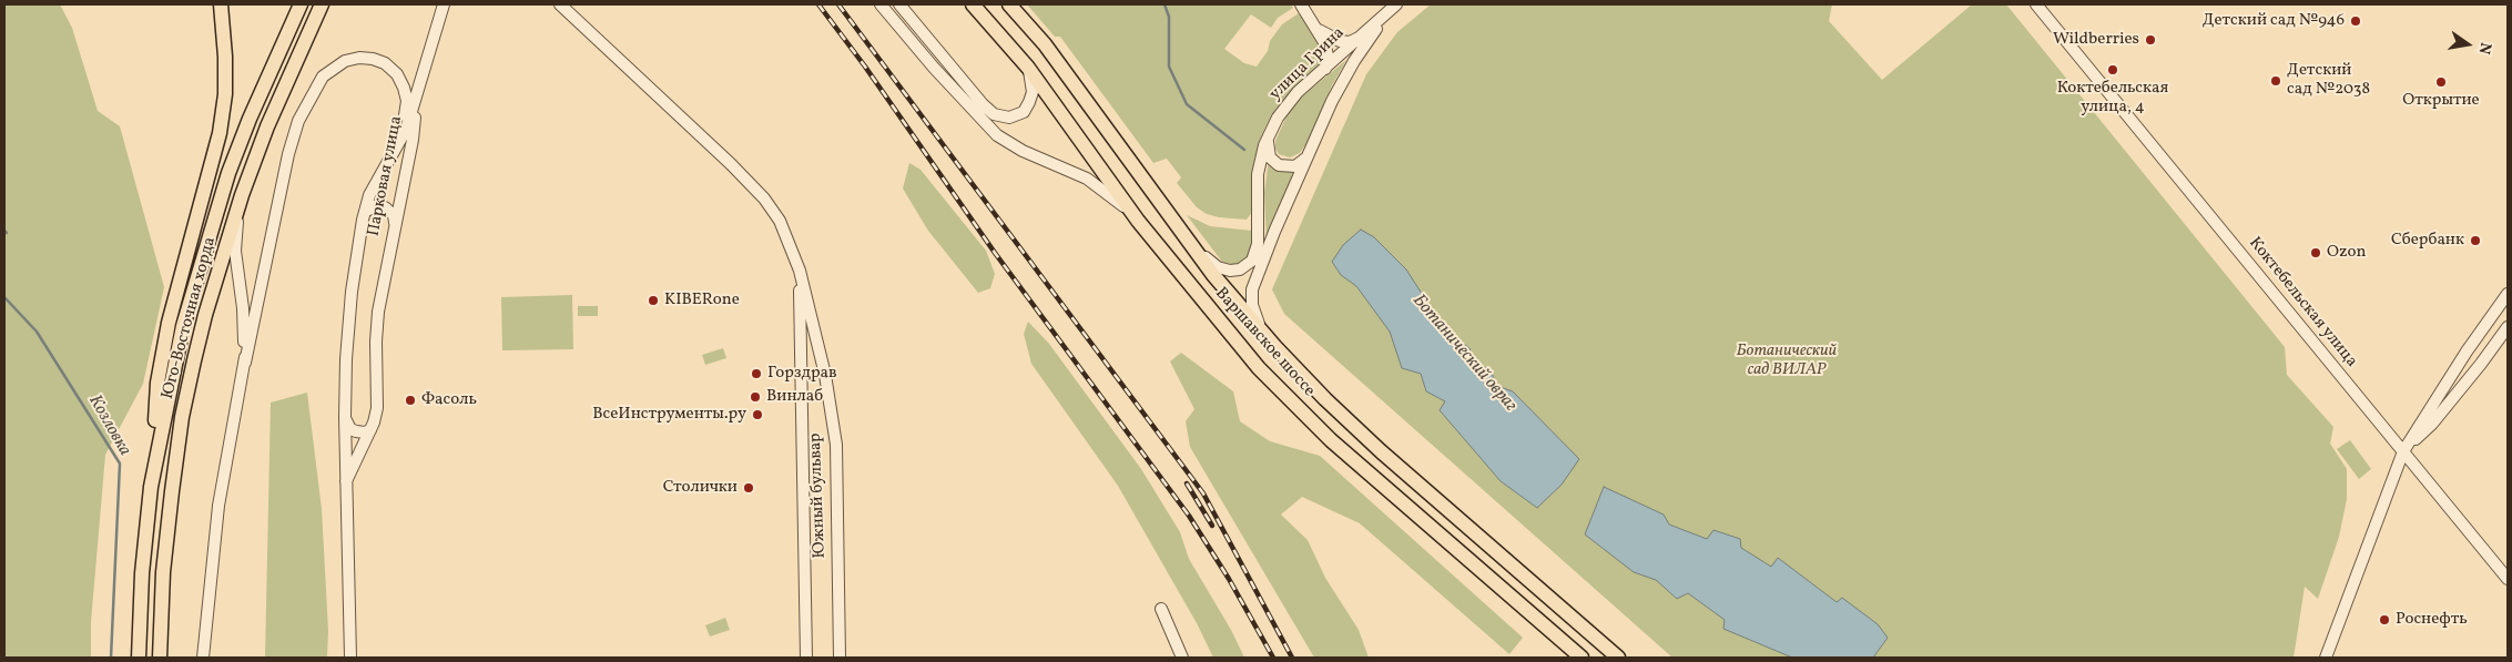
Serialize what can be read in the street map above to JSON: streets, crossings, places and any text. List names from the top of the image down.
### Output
{
  "streets": {
    "main road": ["Юго-Восточная хорда", "Варшавское шоссе"],
    "street": [
      "улица Грина",
      "Парковая улица",
      "Коктебельская улица",
      "Южный бульвар"
    ]
  },
  "crossings": [
    ["улица Грина", "Варшавское шоссе"]
  ],
  "water": ["Ботанический овраг", "Козловка"],
  "parks": ["Ботанический сад ВИЛАР"],
  "places": [
    "Детский сад №946",
    "Wildberries",
    "Коктебельская улица, 4",
    "Детский сад №2038",
    "Открытие",
    "Сбербанк",
    "Ozon",
    "KIBERone",
    "Горздрав",
    "Винлаб",
    "Фасоль",
    "ВсеИнструменты.ру",
    "Столички",
    "Роснефть"
  ],
  "north": "right"
}
